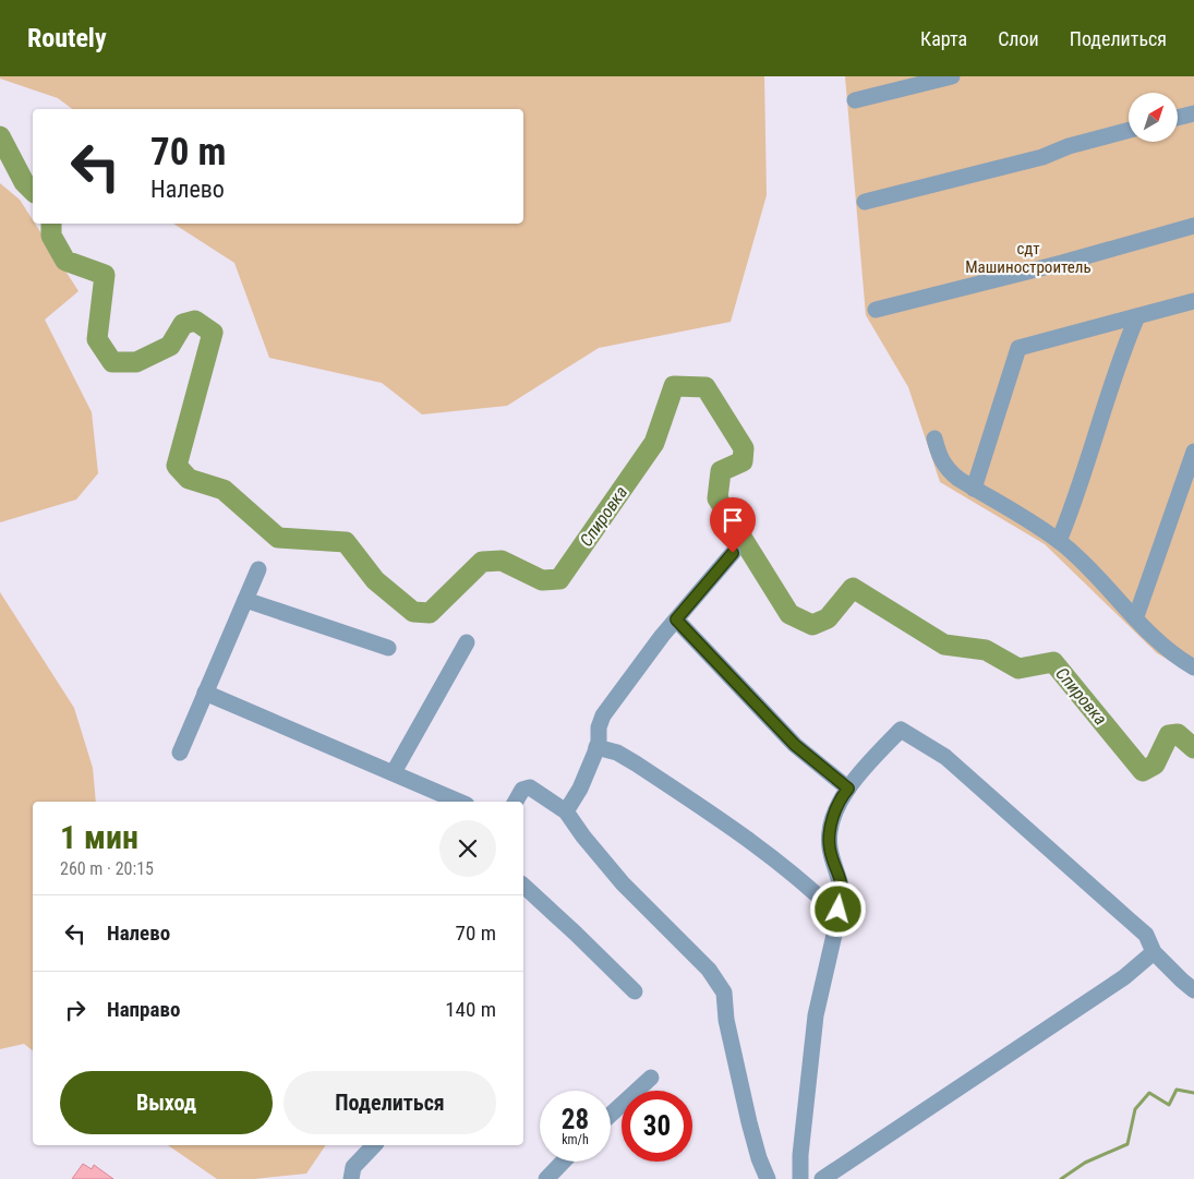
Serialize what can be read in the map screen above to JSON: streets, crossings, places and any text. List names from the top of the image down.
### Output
{
  "water": ["Спировка"],
  "parks": ["сдт Машиностроитель"],
  "north": "top right",
  "page": {
    "header": "Routely",
    "nav": ["Карта", "Слои", "Поделиться"],
    "turn": ["70 m", "Налево"],
    "heading": ["1 мин", "260 m · 20:15"],
    "list": [
      {
        "name": "Налево",
        "value": "70 m"
      },
      {
        "name": "Направо",
        "value": "140 m"
      }
    ],
    "buttons": ["Выход", "Поделиться"],
    "speed": "28 km/h",
    "limit": "30"
  }
}
